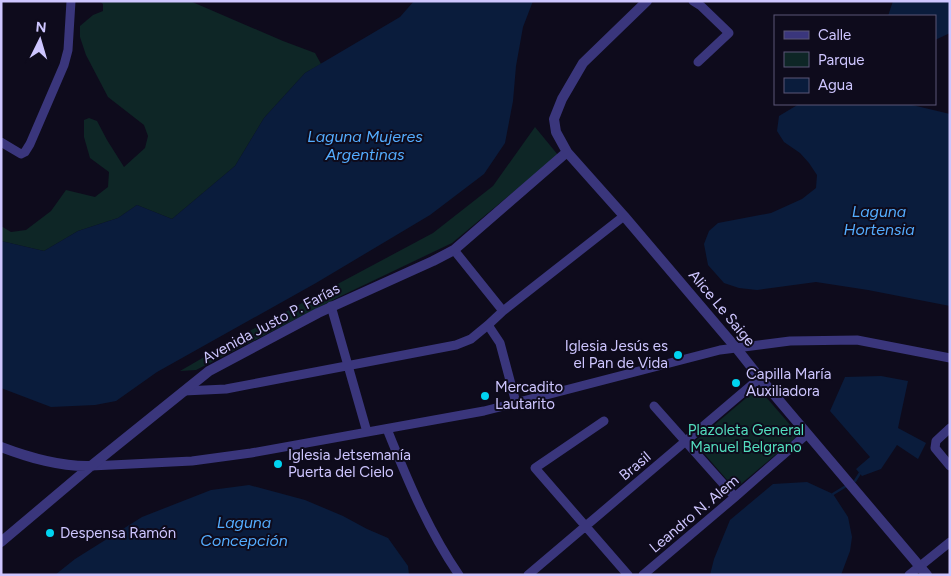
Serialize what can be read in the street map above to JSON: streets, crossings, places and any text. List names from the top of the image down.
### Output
{
  "streets": {
    "street": [
      "Alice Le Saige",
      "Avenida Justo P. Farías",
      "Brasil",
      "Leandro N. Alem"
    ]
  },
  "crossings": [
    ["Alice Le Saige", "Avenida Justo P. Farías"],
    ["Alice Le Saige", "Brasil"],
    ["Alice Le Saige", "Leandro N. Alem"]
  ],
  "water": ["Laguna Mujeres Argentinas", "Laguna Hortensia", "Laguna Concepción"],
  "parks": ["Plazoleta General Manuel Belgrano"],
  "places": [
    "Iglesia Jesús es el Pan de Vida",
    "Capilla María Auxiliadora",
    "Mercadito Lautarito",
    "Iglesia Jetsemanía Puerta del Cielo",
    "Despensa Ramón"
  ],
  "legend": ["Calle", "Parque", "Agua"],
  "north": "top"
}
